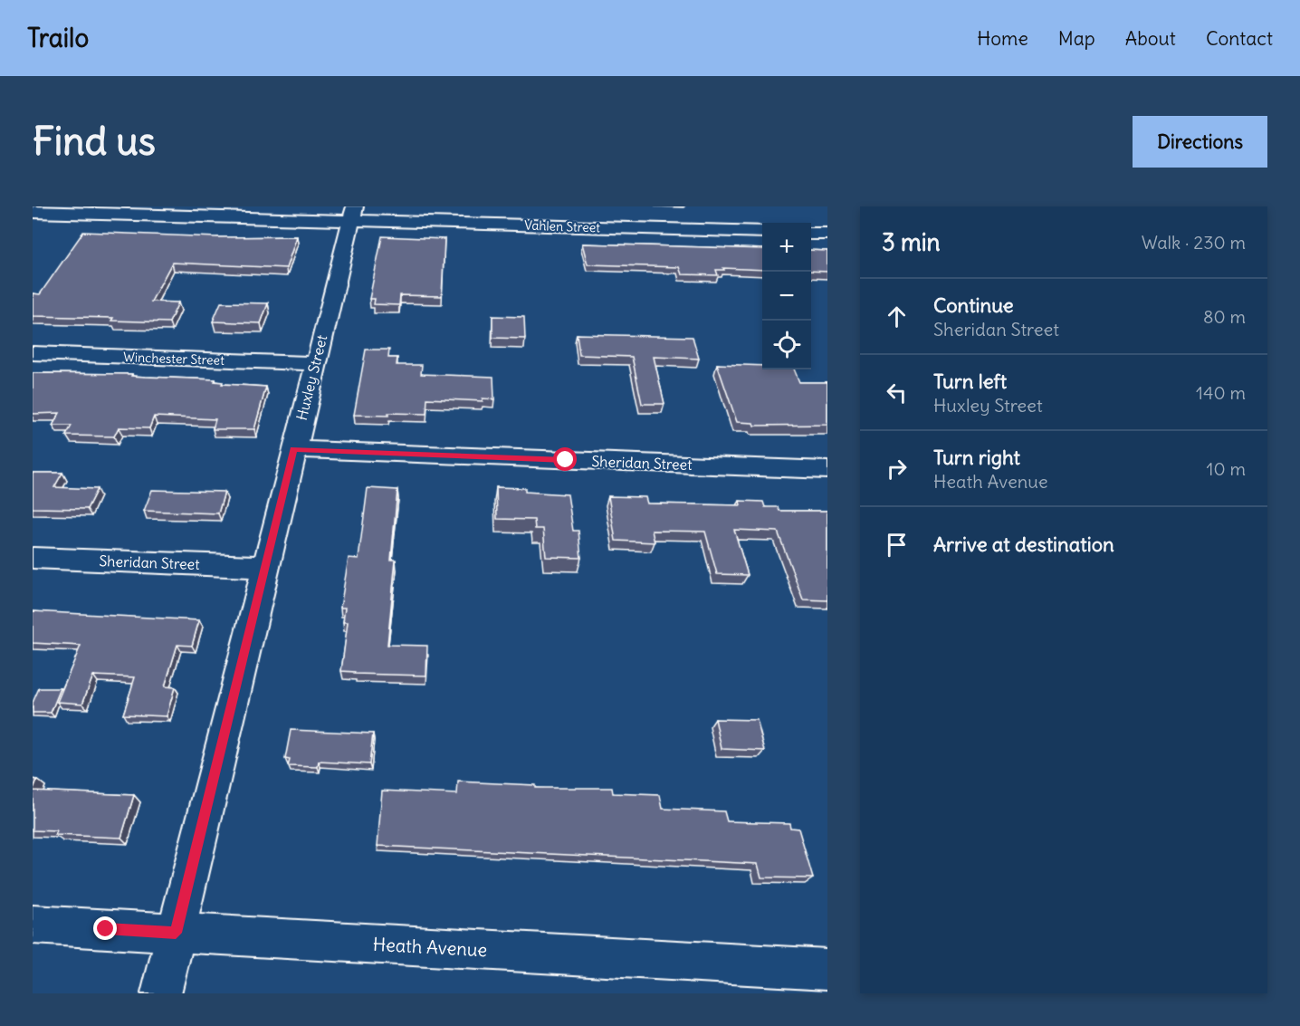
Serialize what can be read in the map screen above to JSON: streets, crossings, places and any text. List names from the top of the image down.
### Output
{
  "streets": {
    "street": [
      "Vahlen Street",
      "Winchester Street",
      "Huxley Street",
      "Sheridan Street",
      "Heath Avenue"
    ]
  },
  "crossings": [
    ["Vahlen Street", "Huxley Street"],
    ["Winchester Street", "Huxley Street"],
    ["Huxley Street", "Sheridan Street"],
    ["Huxley Street", "Heath Avenue"]
  ],
  "page": {
    "header": "Trailo",
    "nav": [
      "Home",
      "Map",
      "About",
      "Contact"
    ],
    "buttons": "Directions",
    "title": "Find us",
    "heading": ["3 min", "Walk · 230 m"],
    "map_buttons": ["+", "−"],
    "list": [
      ["Continue", "Sheridan Street", "80 m"],
      ["Turn left", "Huxley Street", "140 m"],
      ["Turn right", "Heath Avenue", "10 m"],
      "Arrive at destination"
    ]
  }
}
